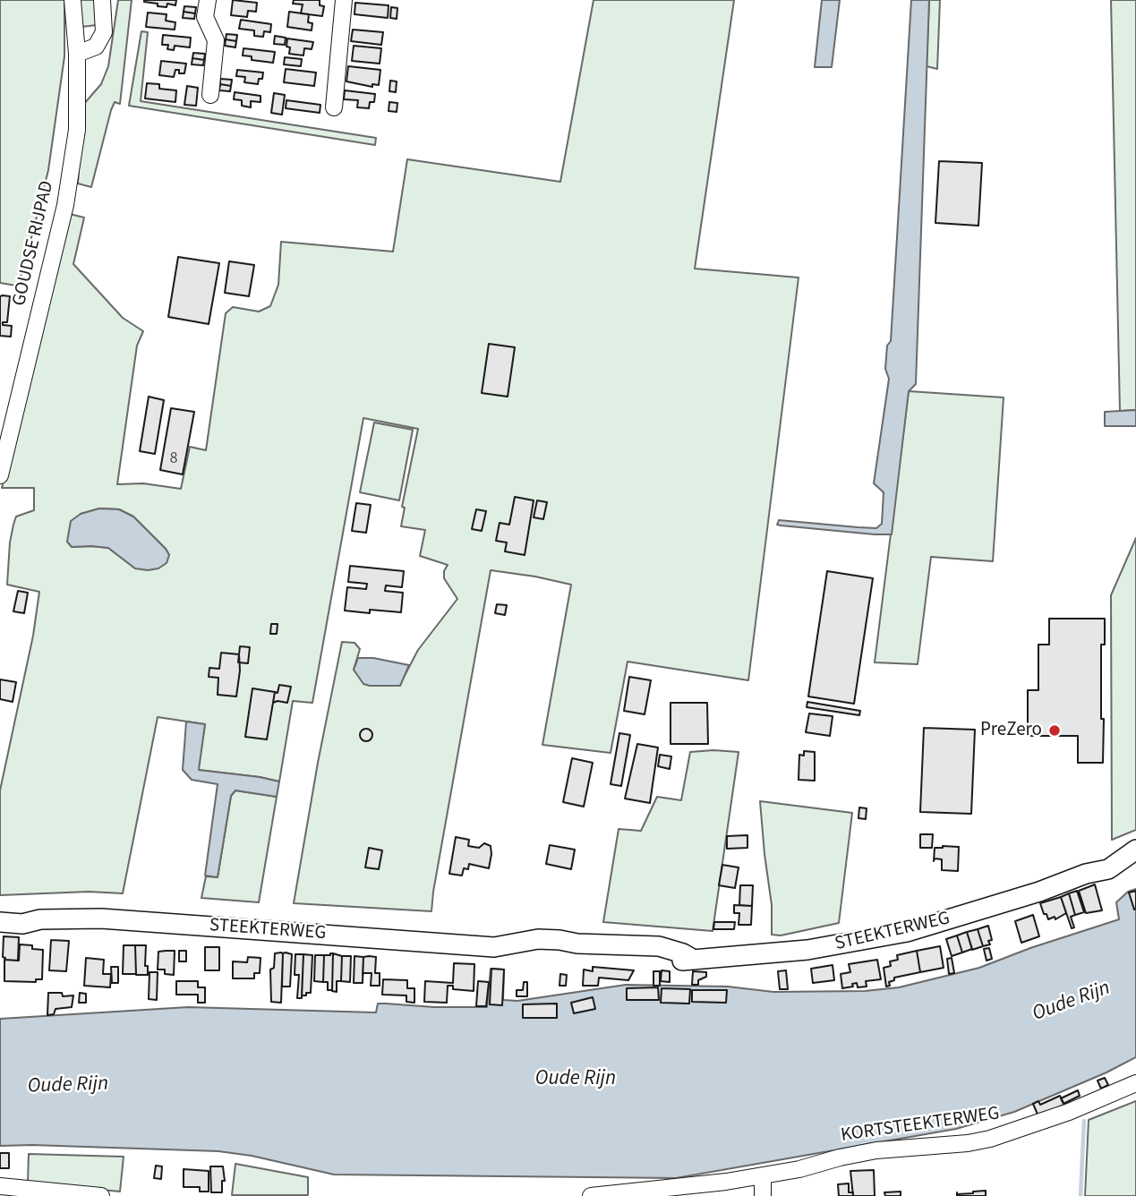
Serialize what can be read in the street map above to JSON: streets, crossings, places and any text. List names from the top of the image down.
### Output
{
  "streets": {
    "main road": ["STEEKTERWEG"],
    "street": ["GOUDSE RIJPAD", "KORTSTEEKTERWEG"]
  },
  "water": ["Oude Rijn"],
  "places": ["PreZero"],
  "house_numbers": ["8"]
}
